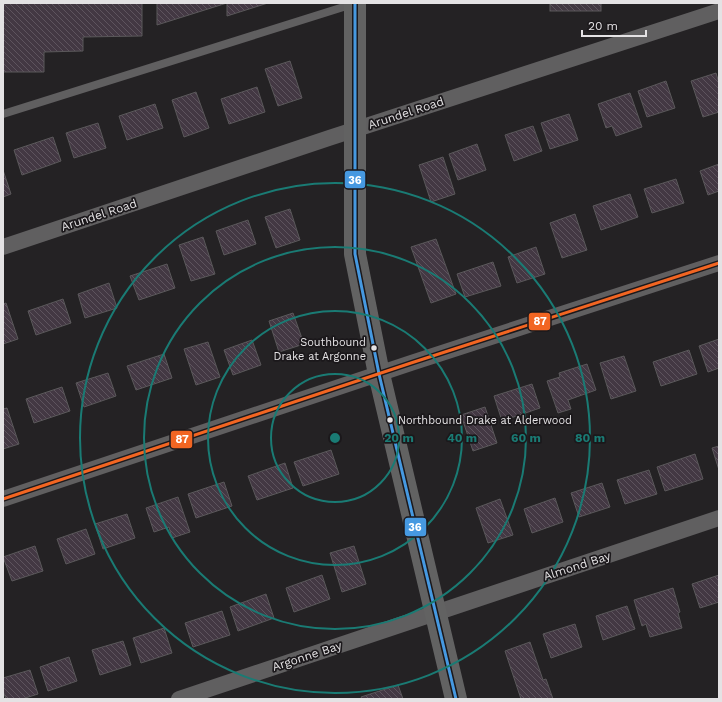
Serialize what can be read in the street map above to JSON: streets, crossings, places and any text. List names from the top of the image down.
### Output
{
  "streets": {
    "street": ["Arundel Road", "Almond Bay", "Argonne Bay"]
  },
  "crossings": [
    ["Almond Bay", "Argonne Bay"]
  ],
  "places": ["Southbound Drake at Argonne", "Northbound Drake at Alderwood"],
  "lines": ["transit line 36", "transit line 87"],
  "scale_bar": "20 m",
  "rings": [
    "20 m",
    "40 m",
    "60 m",
    "80 m"
  ]
}
